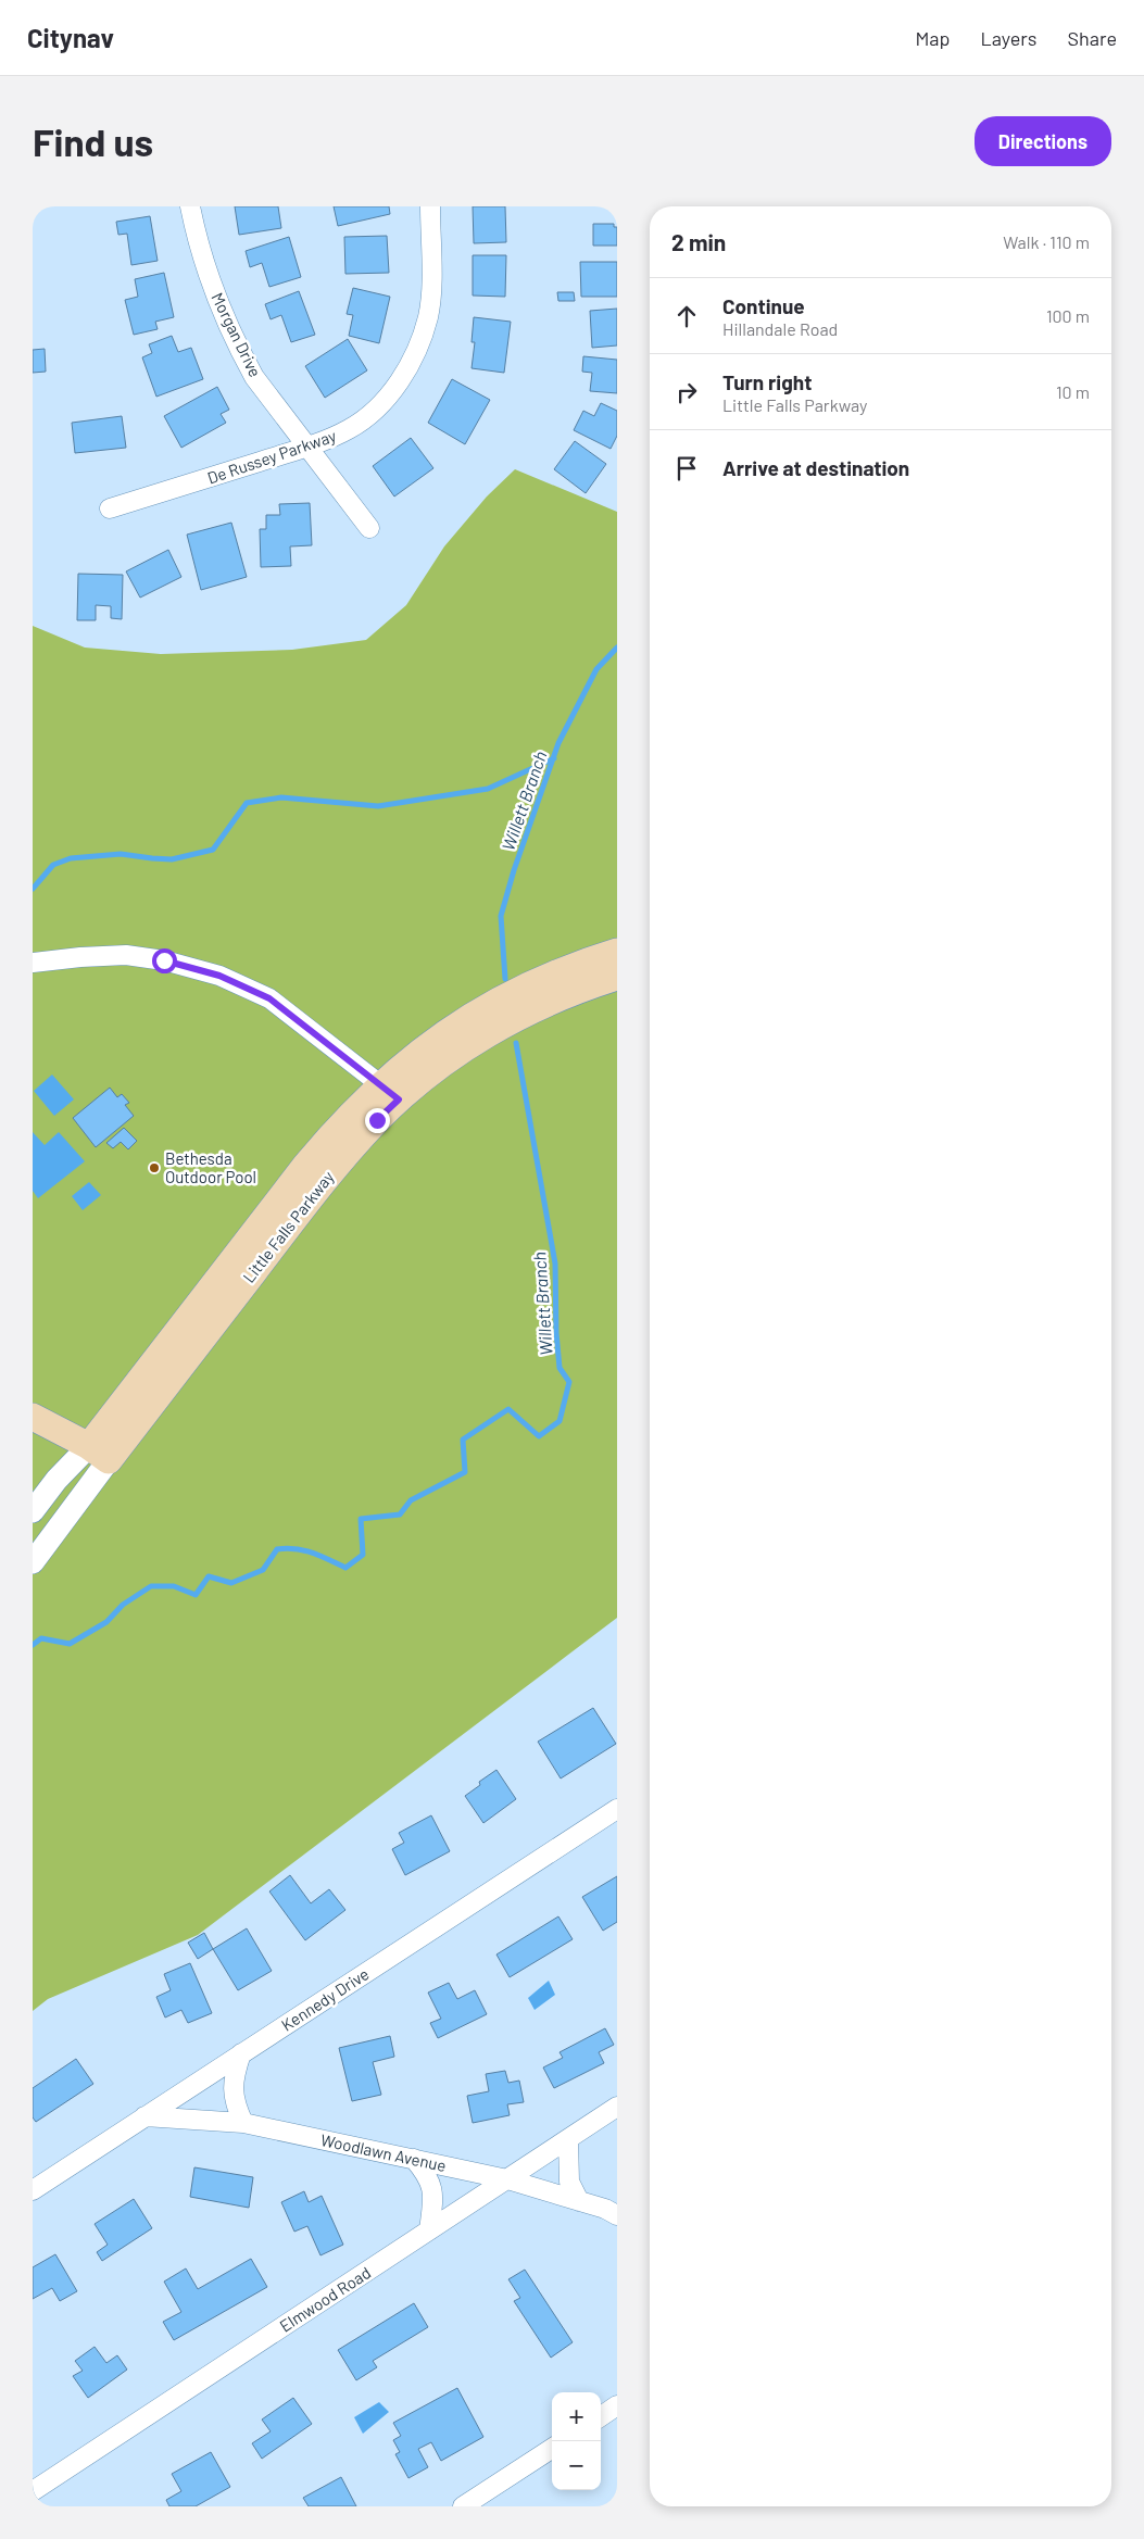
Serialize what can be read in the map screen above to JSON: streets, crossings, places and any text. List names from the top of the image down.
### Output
{
  "streets": {
    "main road": ["Little Falls Parkway"],
    "street": [
      "Morgan Drive",
      "De Russey Parkway",
      "Kennedy Drive",
      "Woodlawn Avenue",
      "Elmwood Road"
    ]
  },
  "crossings": [
    ["Morgan Drive", "De Russey Parkway"],
    ["Kennedy Drive", "Woodlawn Avenue"],
    ["Woodlawn Avenue", "Elmwood Road"]
  ],
  "water": ["Willett Branch"],
  "places": ["Bethesda Outdoor Pool"],
  "page": {
    "header": "Citynav",
    "nav": ["Map", "Layers", "Share"],
    "buttons": "Directions",
    "title": "Find us",
    "heading": ["2 min", "Walk · 110 m"],
    "list": [
      ["Continue", "Hillandale Road", "100 m"],
      ["Turn right", "Little Falls Parkway", "10 m"],
      "Arrive at destination"
    ],
    "map_buttons": ["+", "−"]
  }
}
